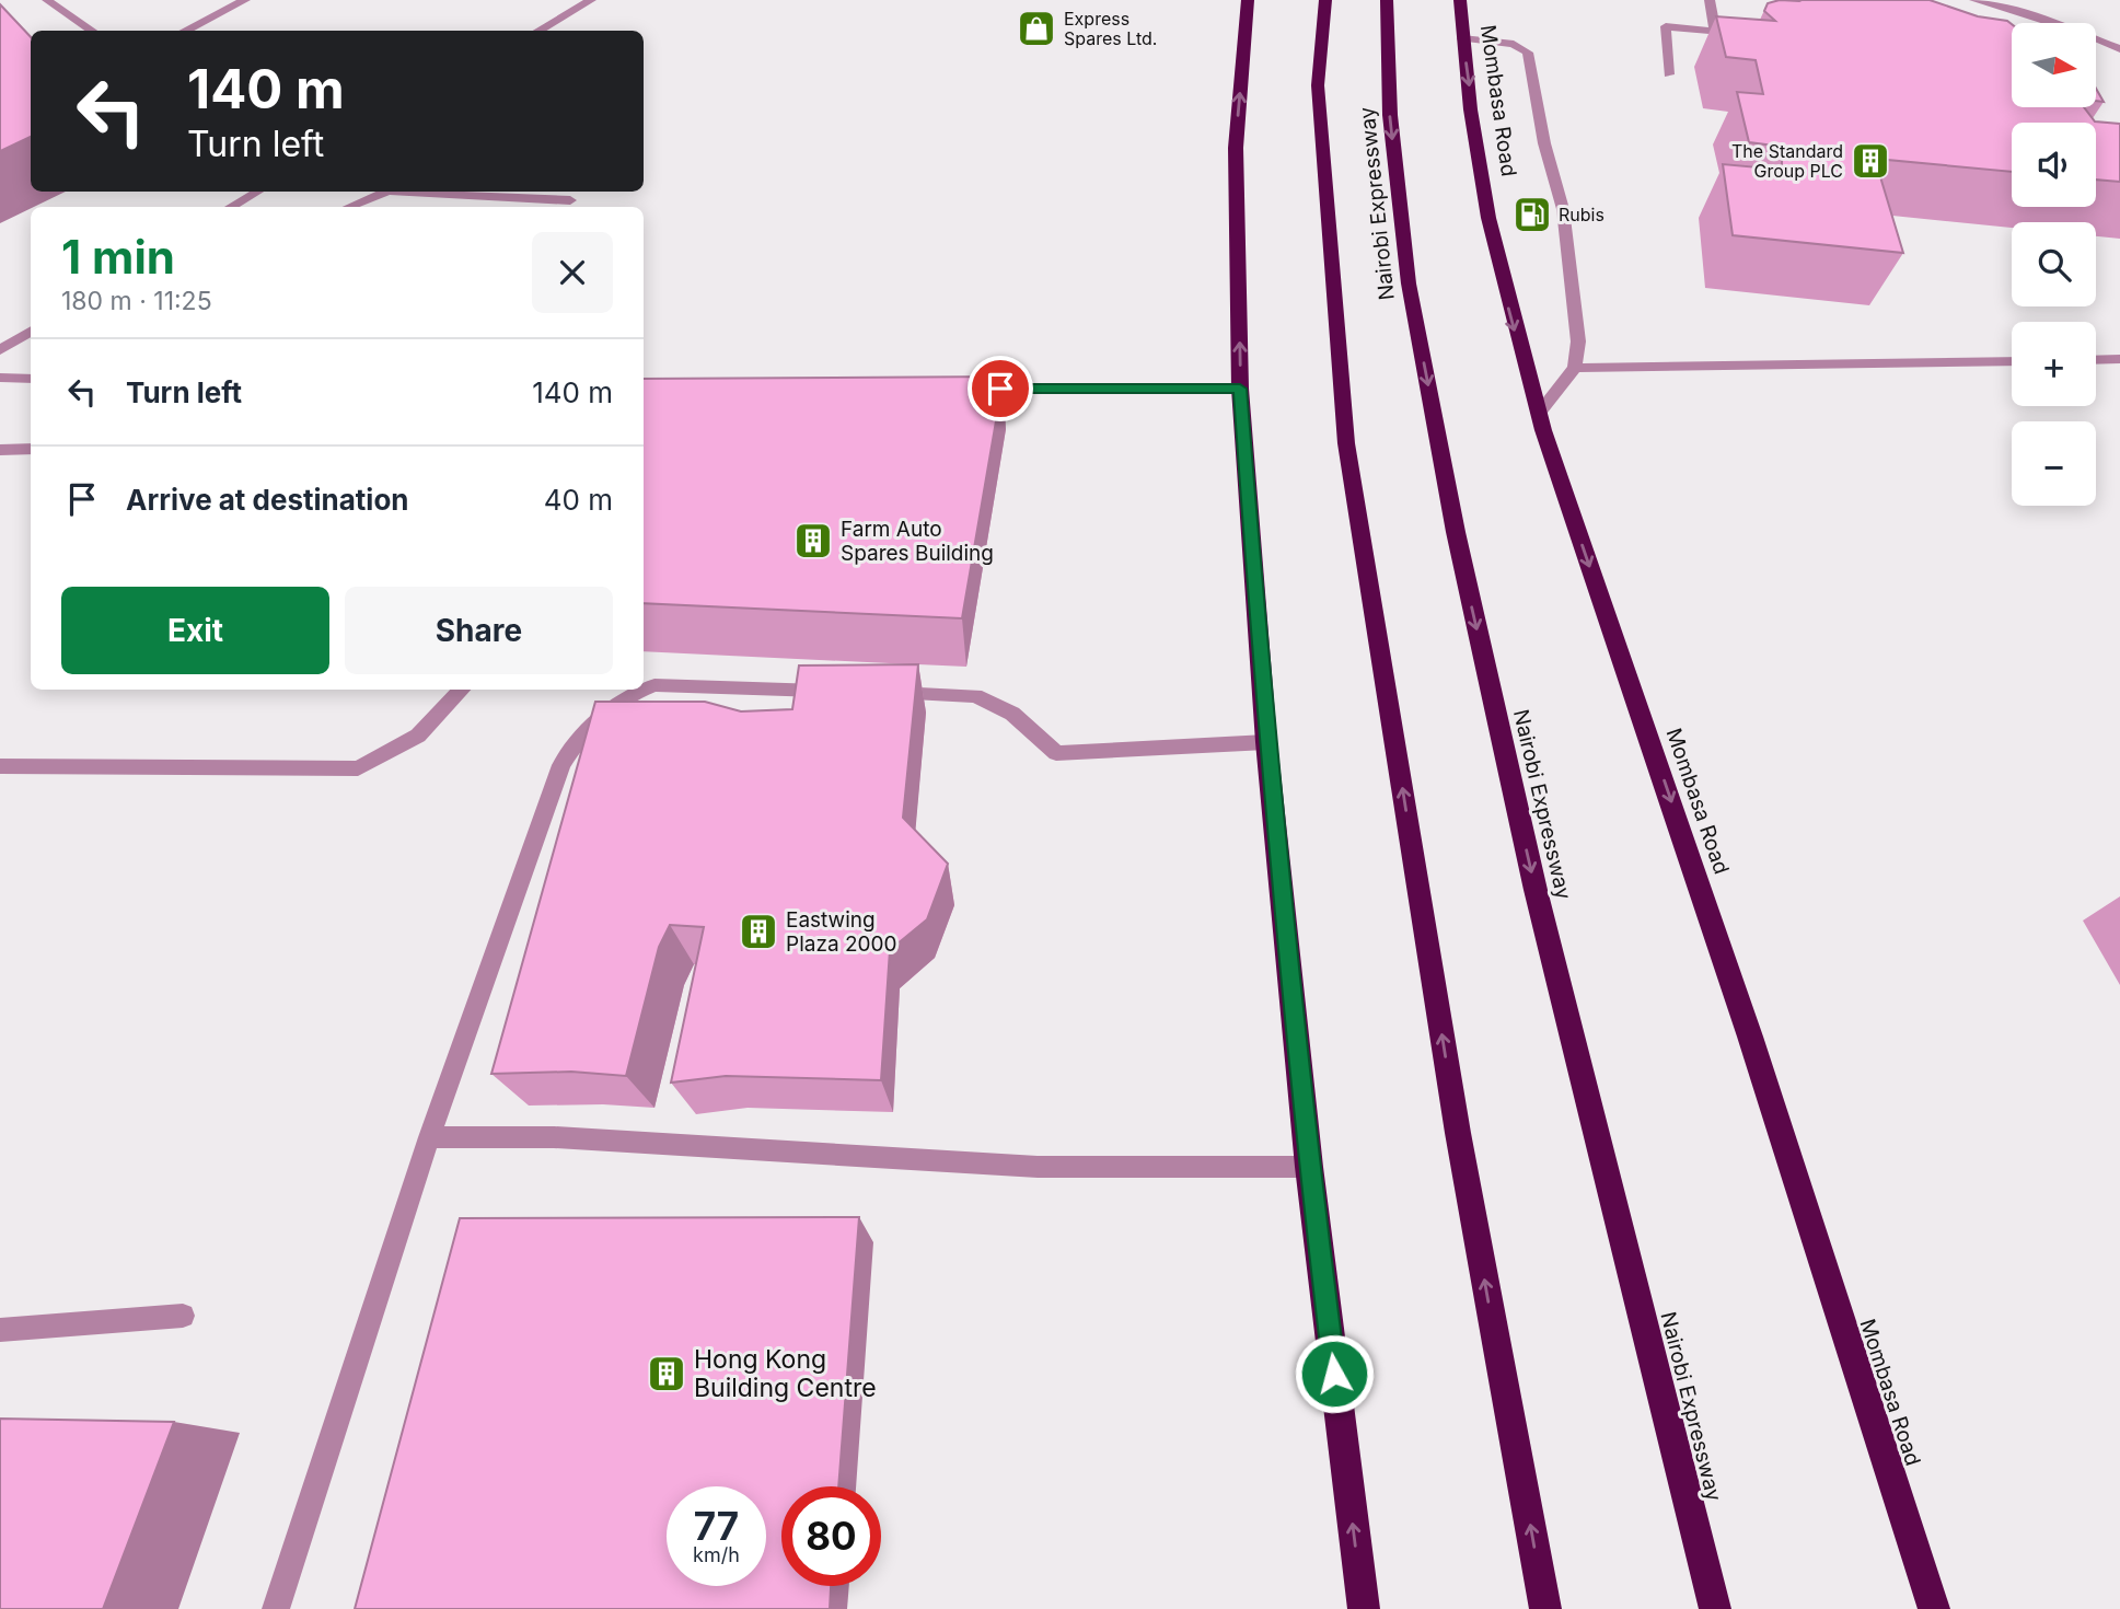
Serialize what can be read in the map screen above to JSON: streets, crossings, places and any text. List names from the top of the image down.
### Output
{
  "streets": {
    "highway": ["Mombasa Road", "Nairobi Expressway"]
  },
  "one_way": ["Mombasa Road"],
  "places": {
    "shop": ["Express Spares Ltd."],
    "building": [
      "The Standard Group PLC",
      "Farm Auto Spares Building",
      "Eastwing Plaza 2000",
      "Hong Kong Building Centre"
    ],
    "fuel station": ["Rubis"]
  },
  "north": "right",
  "page": {
    "map_buttons": ["+", "−"],
    "turn": ["140 m", "Turn left"],
    "heading": ["1 min", "180 m · 11:25"],
    "list": [
      {
        "name": "Turn left",
        "value": "140 m"
      },
      {
        "name": "Arrive at destination",
        "value": "40 m"
      }
    ],
    "buttons": ["Exit", "Share"],
    "speed": "77 km/h",
    "limit": "80"
  }
}
